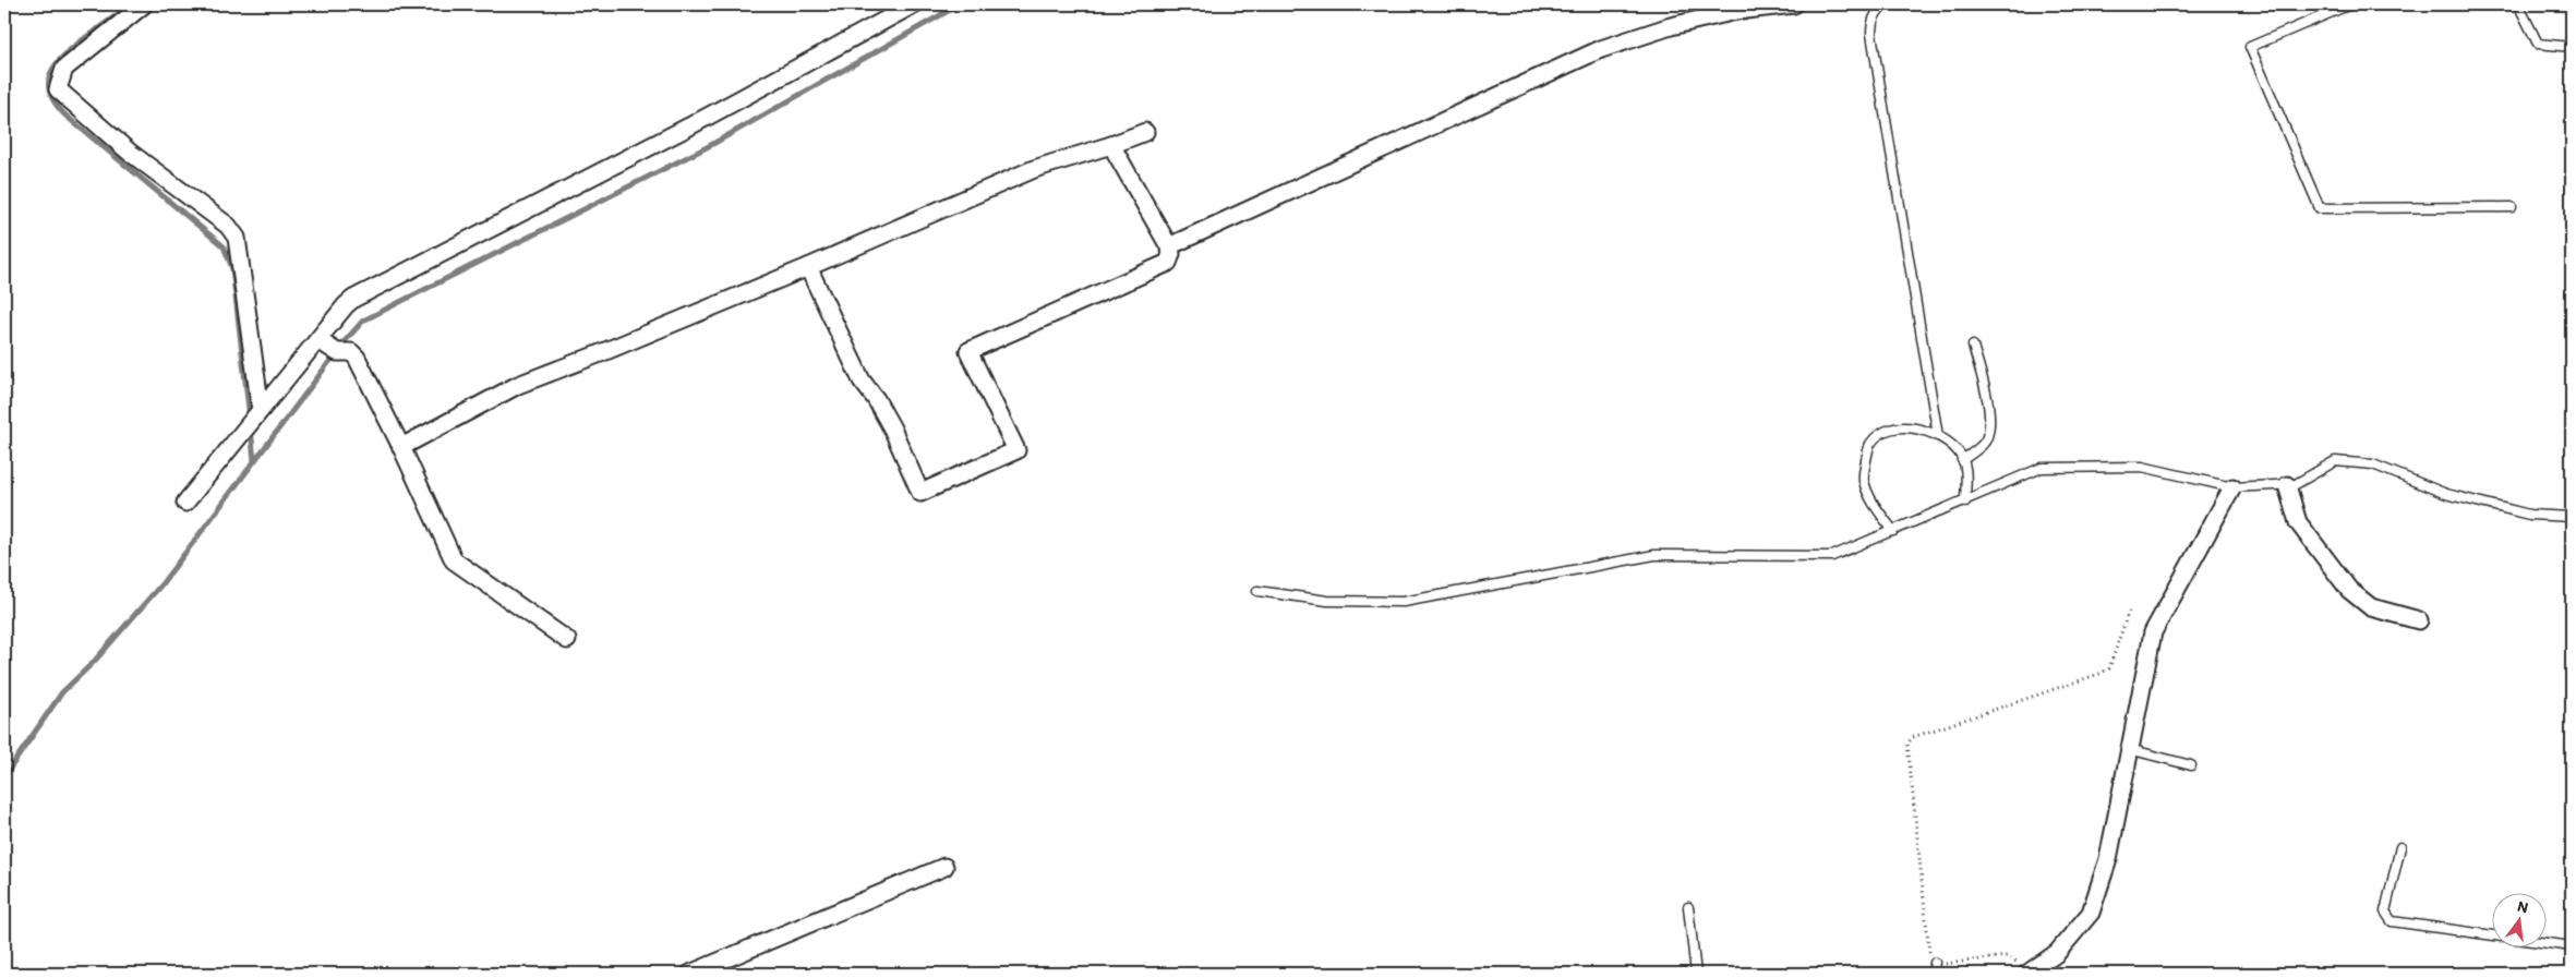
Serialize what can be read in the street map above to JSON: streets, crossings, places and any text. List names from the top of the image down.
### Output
{
  "north": "top"
}
